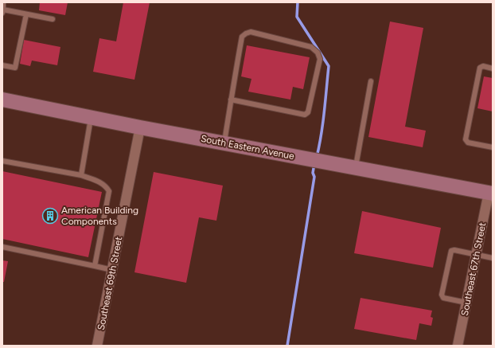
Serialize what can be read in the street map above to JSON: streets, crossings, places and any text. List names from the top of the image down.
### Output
{
  "streets": {
    "main road": ["South Eastern Avenue"],
    "street": ["Southeast 67th Street", "Southeast 69th Street"]
  },
  "crossings": [
    ["South Eastern Avenue", "Southeast 67th Street"],
    ["South Eastern Avenue", "Southeast 69th Street"]
  ],
  "places": {
    "building": ["American Building Components"]
  }
}
